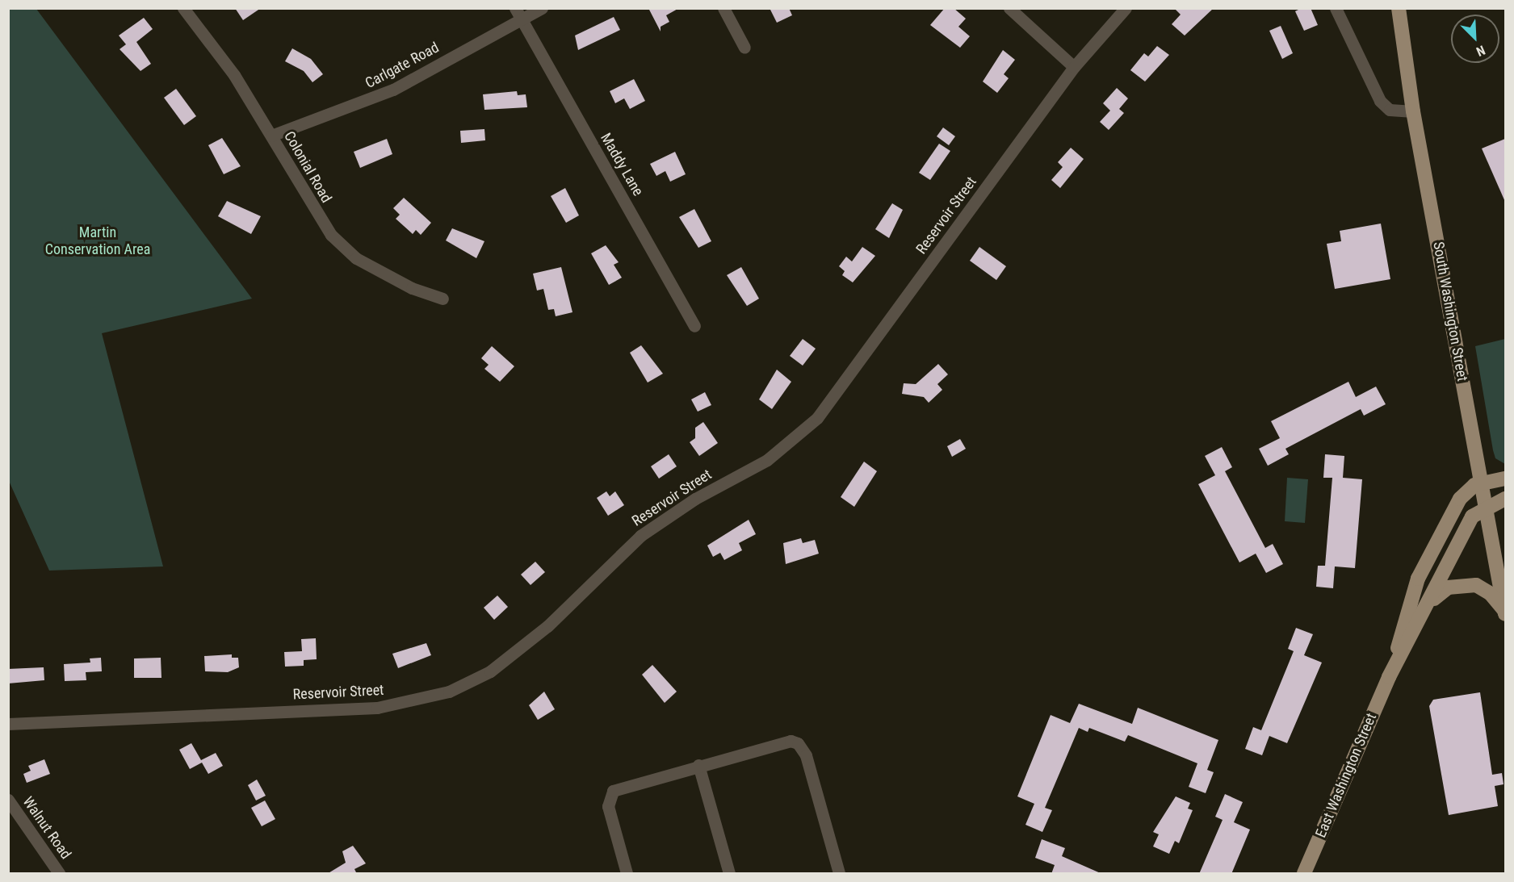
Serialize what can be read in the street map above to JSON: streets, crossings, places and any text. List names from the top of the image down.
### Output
{
  "streets": {
    "main road": ["South Washington Street", "East Washington Street"],
    "street": [
      "Carlgate Road",
      "Maddy Lane",
      "Colonial Road",
      "Reservoir Street",
      "Walnut Road"
    ]
  },
  "crossings": [
    ["Carlgate Road", "Maddy Lane"],
    ["Carlgate Road", "Colonial Road"],
    ["South Washington Street", "East Washington Street"]
  ],
  "parks": ["Martin Conservation Area"],
  "north": "bottom right"
}
